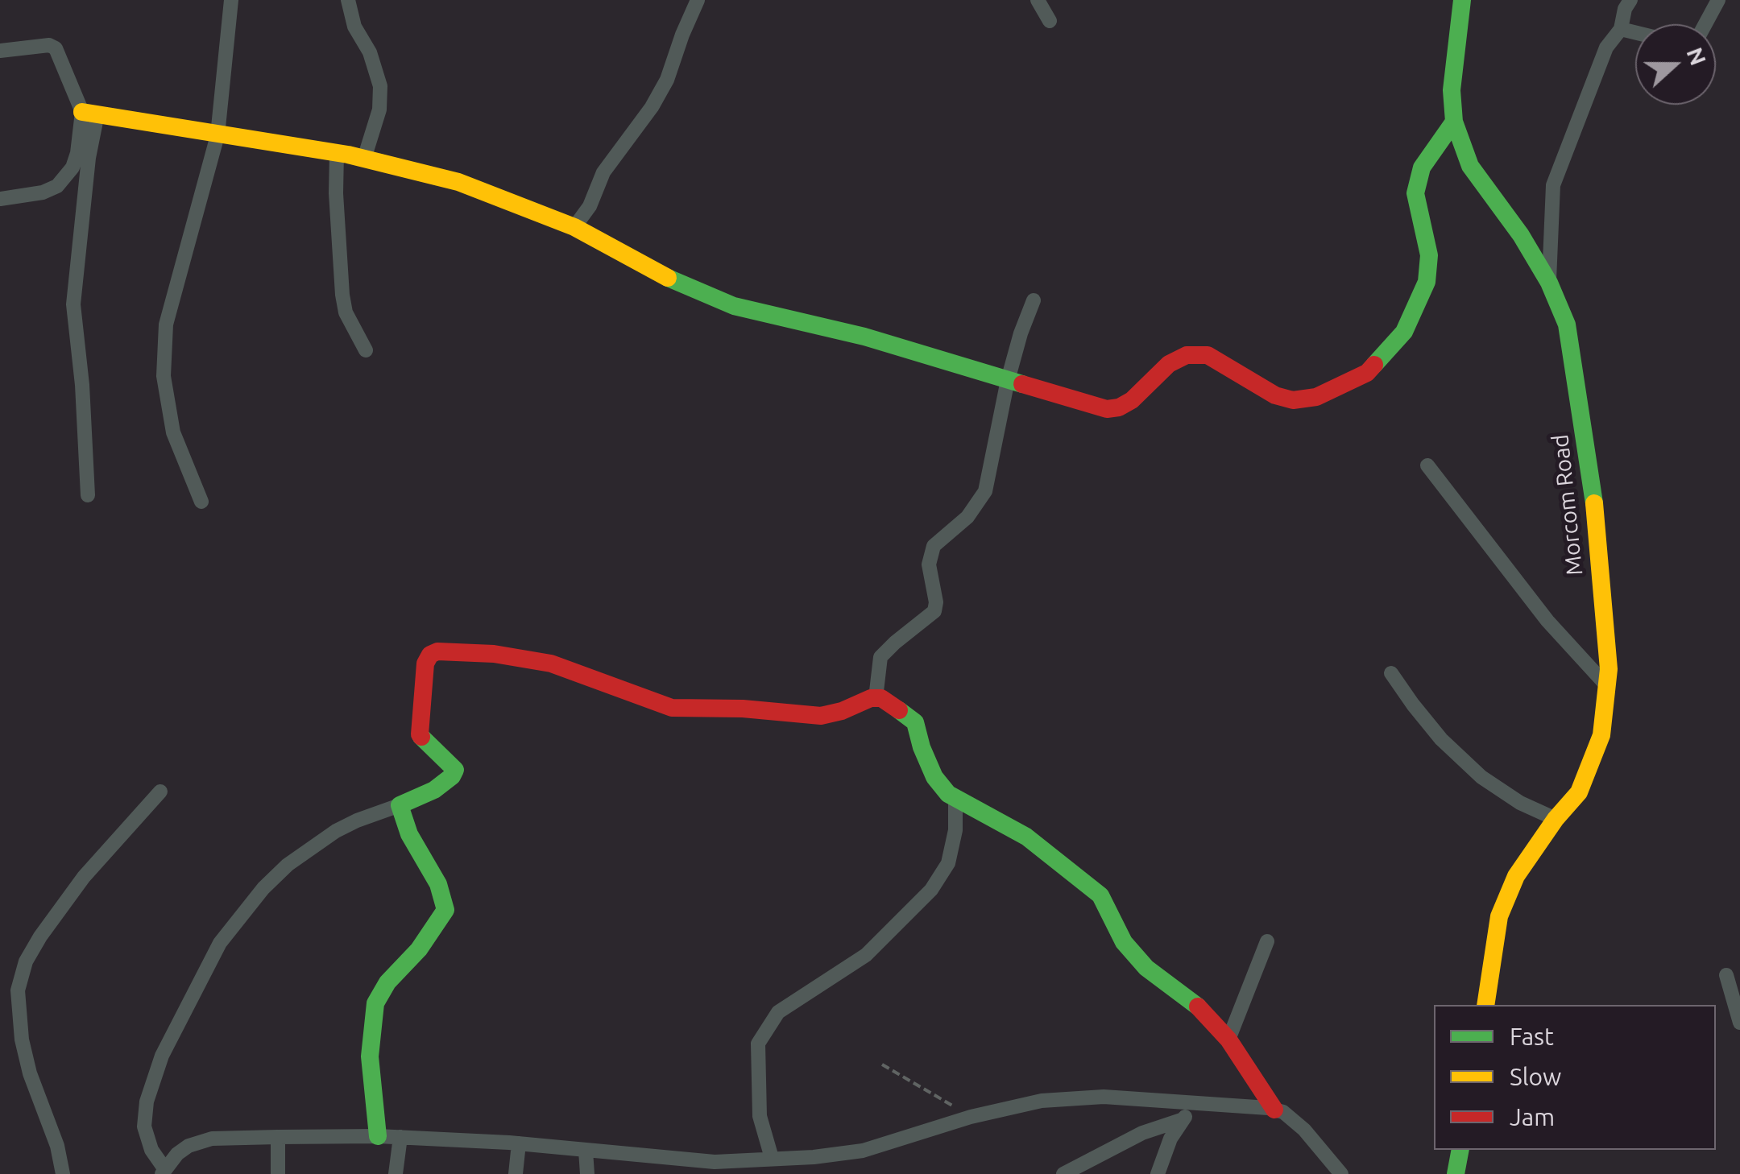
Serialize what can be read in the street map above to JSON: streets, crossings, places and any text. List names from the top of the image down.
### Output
{
  "streets": {
    "street": ["Morcom Road"]
  },
  "legend": ["Fast", "Slow", "Jam"],
  "north": "right"
}
